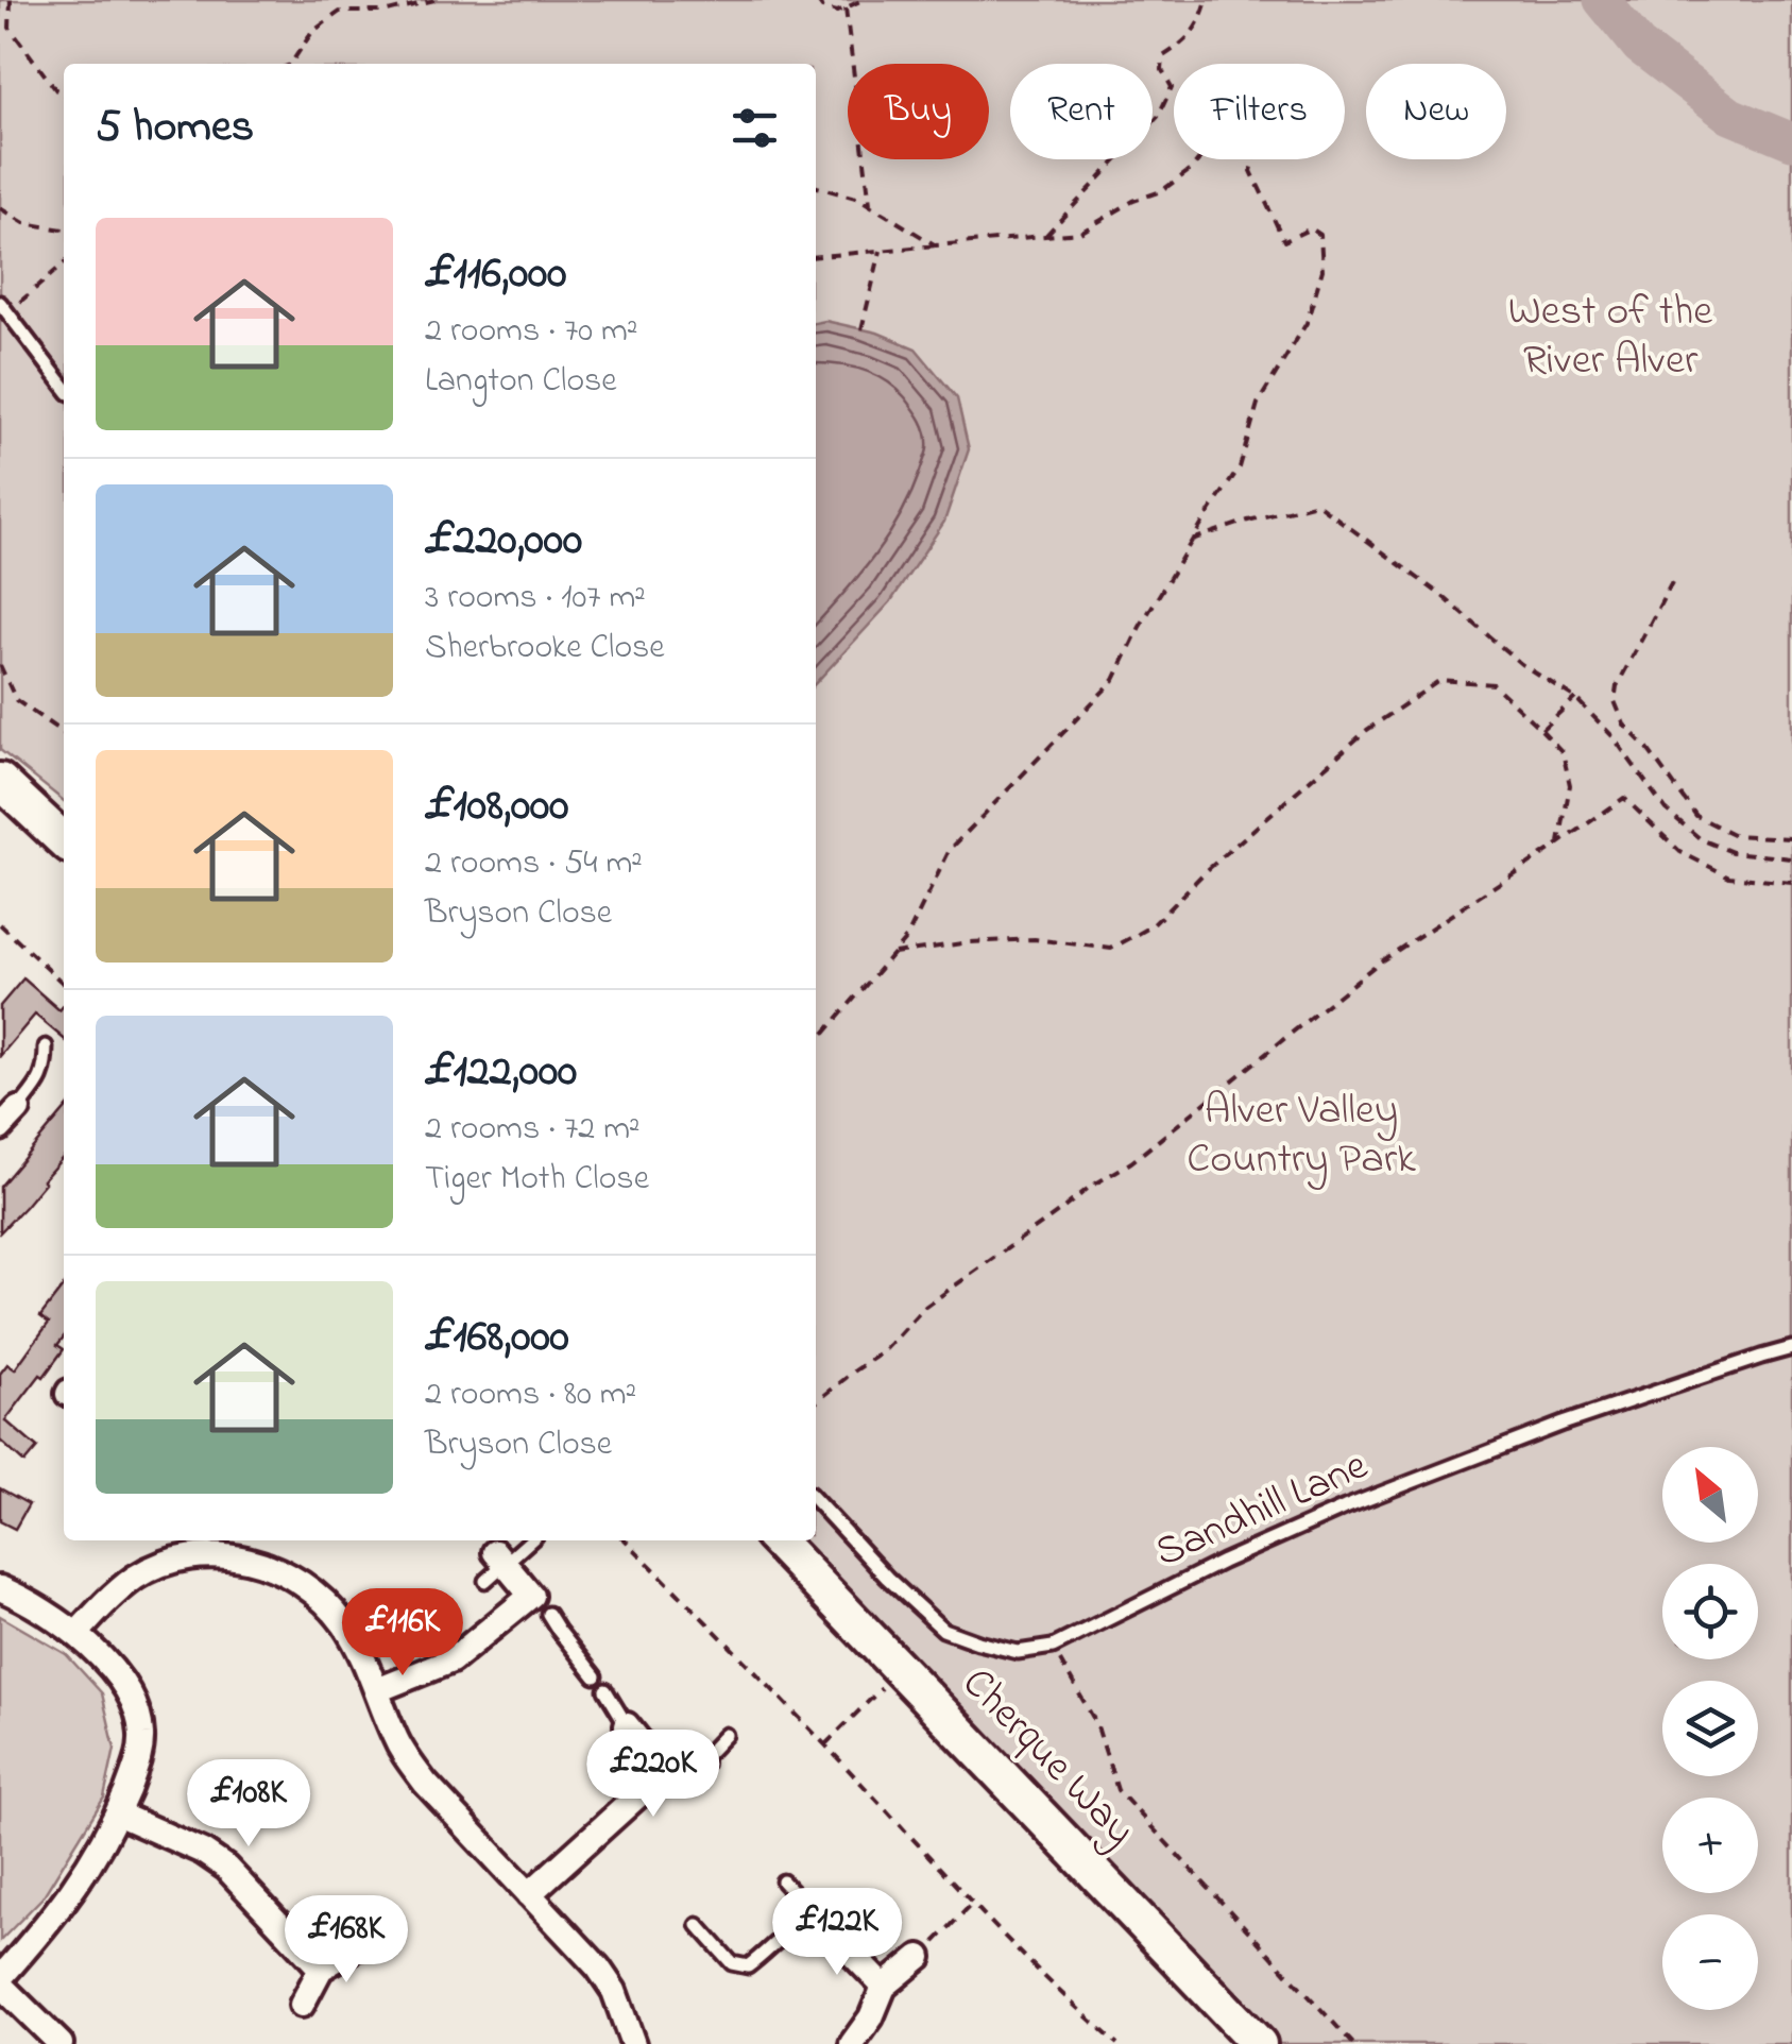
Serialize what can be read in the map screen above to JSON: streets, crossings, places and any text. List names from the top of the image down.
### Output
{
  "streets": {
    "street": ["Cherque Way"],
    "lane": ["Sandhill Lane"]
  },
  "parks": ["West of the River Alver", "Alver Valley Country Park"],
  "north": "top left",
  "page": {
    "chip": [
      "Buy",
      "Rent",
      "Filters",
      "New"
    ],
    "heading": "5 homes",
    "list": [
      {
        "name": "£116,000",
        "note": "2 rooms · 70 m² · Langton Close"
      },
      {
        "name": "£220,000",
        "note": "3 rooms · 107 m² · Sherbrooke Close"
      },
      {
        "name": "£108,000",
        "note": "2 rooms · 54 m² · Bryson Close"
      },
      {
        "name": "£122,000",
        "note": "2 rooms · 72 m² · Tiger Moth Close"
      },
      {
        "name": "£168,000",
        "note": "2 rooms · 80 m² · Bryson Close"
      }
    ],
    "map_buttons": ["+", "−"],
    "price": [
      "£116K",
      "£220K",
      "£108K",
      "£122K",
      "£168K"
    ]
  }
}
